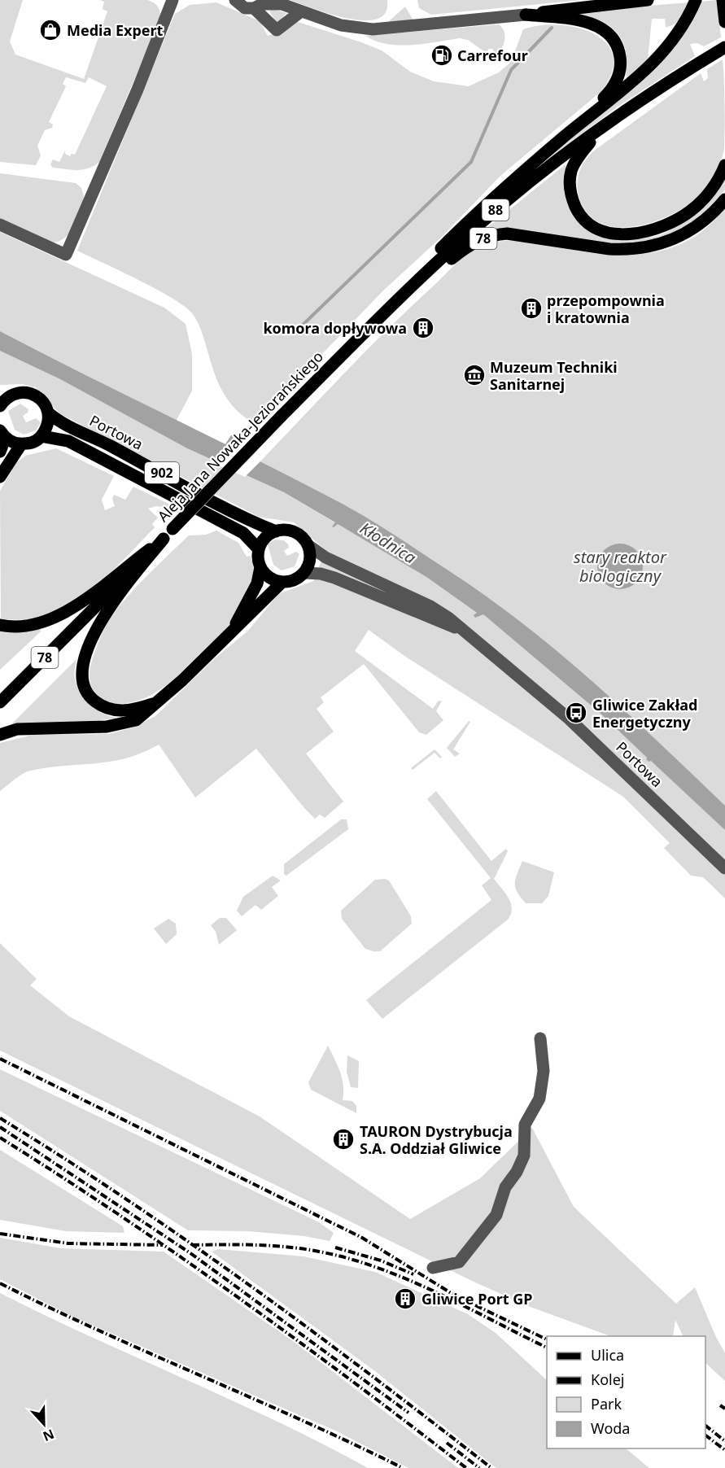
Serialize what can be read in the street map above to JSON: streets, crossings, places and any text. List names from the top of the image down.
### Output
{
  "streets": {
    "main road": [
      "88",
      "78",
      "Portowa",
      "Aleja Jana Nowaka-Jeziorańskiego",
      "902"
    ]
  },
  "crossings": [
    ["78", "Aleja Jana Nowaka-Jeziorańskiego"],
    ["Portowa", "902"]
  ],
  "water": ["Kłodnica", "stary reaktor biologiczny"],
  "places": {
    "shop": ["Media Expert"],
    "fuel station": ["Carrefour"],
    "building": [
      "przepompownia i kratownia",
      "komora dopływowa",
      "TAURON Dystrybucja S.A. Oddział Gliwice",
      "Gliwice Port GP"
    ],
    "museum": ["Muzeum Techniki Sanitarnej"],
    "bus stop": ["Gliwice Zakład Energetyczny"]
  },
  "legend": [
    "Ulica",
    "Kolej",
    "Park",
    "Woda"
  ],
  "north": "bottom"
}
